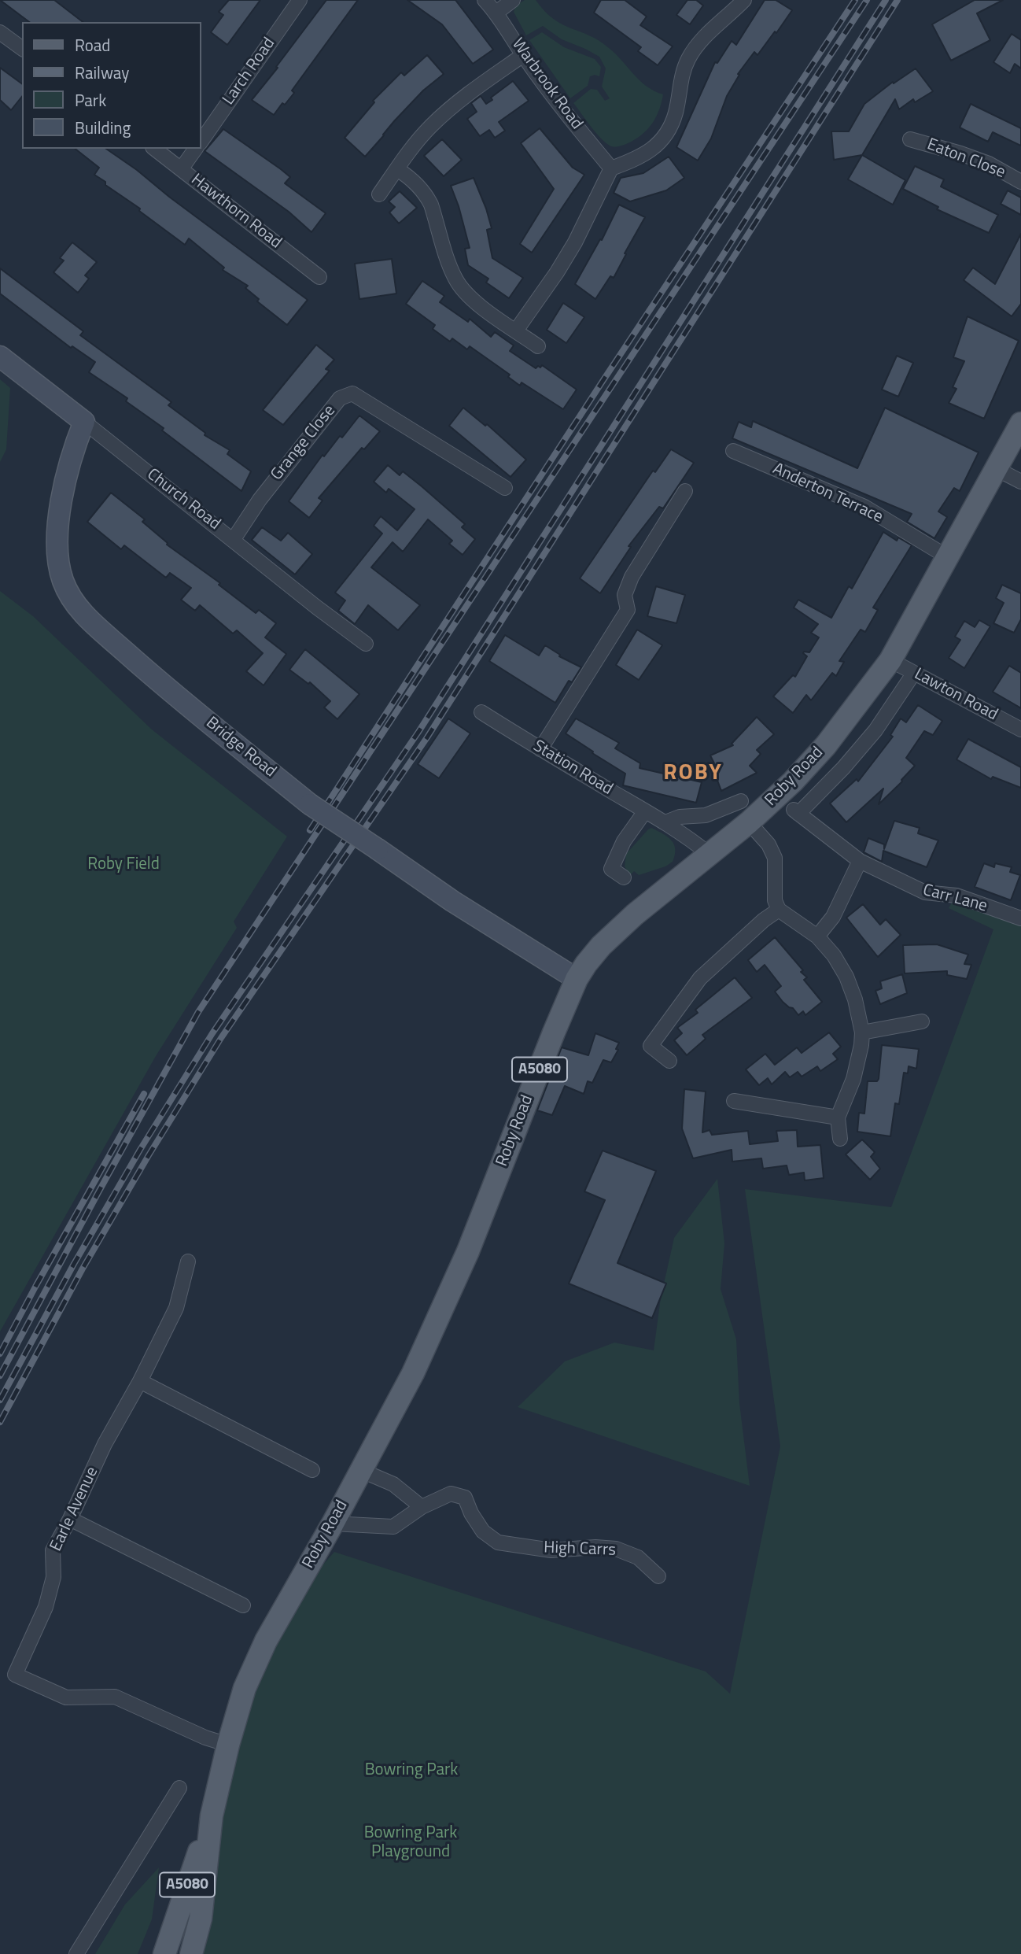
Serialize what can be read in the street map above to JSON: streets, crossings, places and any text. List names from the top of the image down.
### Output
{
  "streets": {
    "main road": ["Roby Road", "A5080"],
    "street": [
      "Larch Road",
      "Warbrook Road",
      "Eaton Close",
      "Hawthorn Road",
      "Grange Close",
      "Anderton Terrace",
      "Church Road",
      "Lawton Road",
      "Bridge Road",
      "Station Road",
      "Carr Lane",
      "Earle Avenue",
      "High Carrs"
    ]
  },
  "crossings": [
    ["Grange Close", "Church Road"],
    ["Anderton Terrace", "Roby Road"],
    ["Church Road", "Bridge Road"],
    ["Lawton Road", "Roby Road"],
    ["Lawton Road", "Carr Lane"],
    ["Bridge Road", "Roby Road"],
    ["Station Road", "Roby Road"],
    ["Roby Road", "Earle Avenue"],
    ["Roby Road", "High Carrs"]
  ],
  "districts": ["ROBY"],
  "parks": ["Roby Field", "Bowring Park", "Bowring Park Playground"],
  "legend": [
    "Road",
    "Railway",
    "Park",
    "Building"
  ]
}
